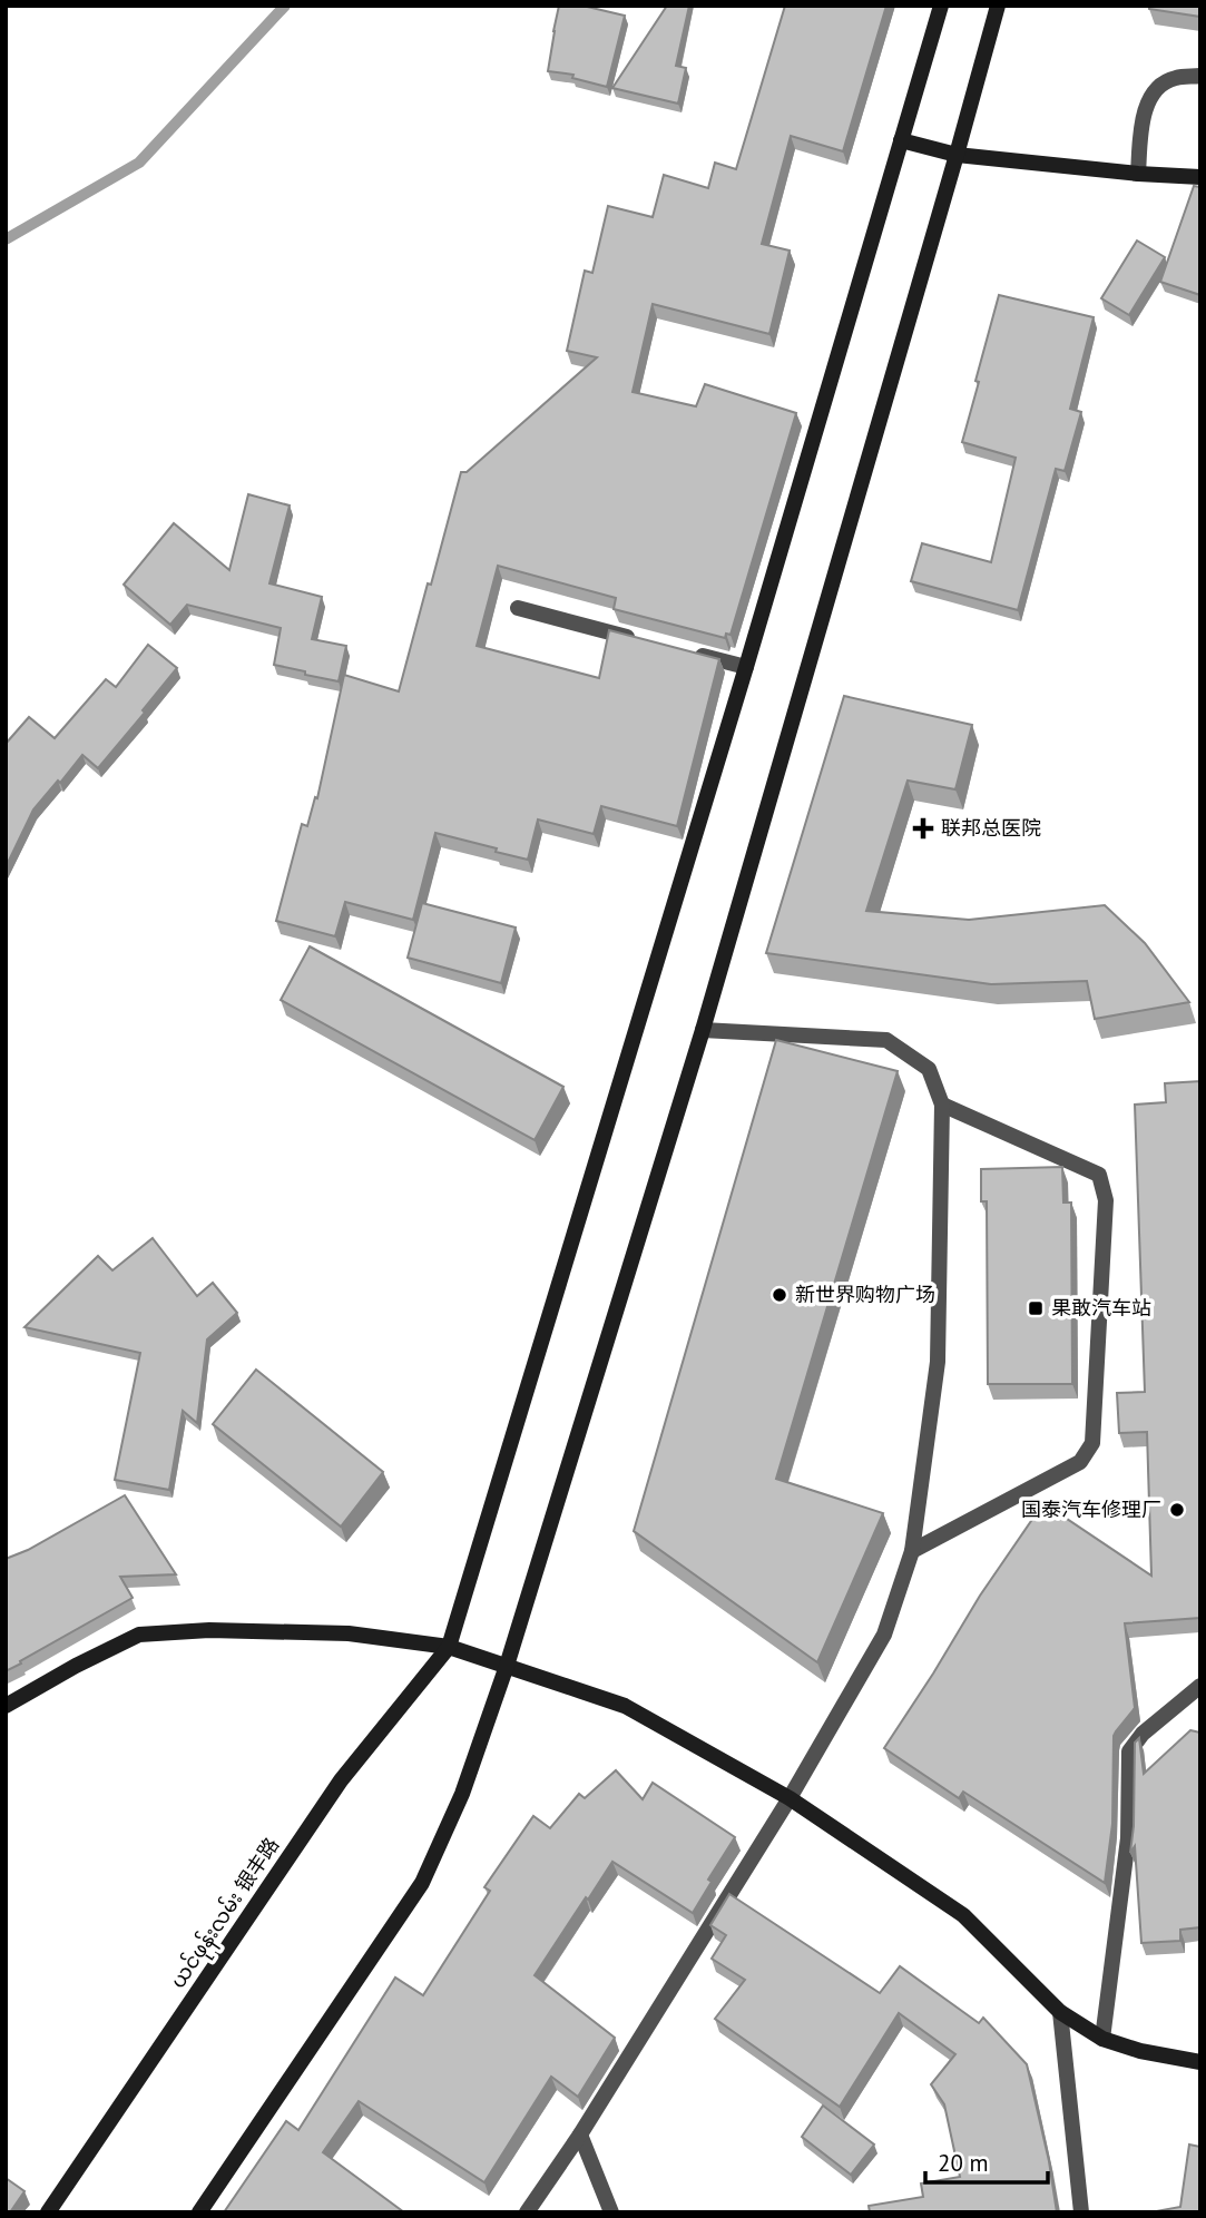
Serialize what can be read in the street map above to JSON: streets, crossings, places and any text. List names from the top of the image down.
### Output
{
  "streets": {
    "main road": ["ယင်ဖုန်းလမ်း 银丰路"]
  },
  "places": {
    "health": ["联邦总医院"],
    "other": ["新世界购物广场", "国泰汽车修理厂"],
    "transit": ["果敢汽车站"]
  },
  "scale_bar": "20 m"
}
